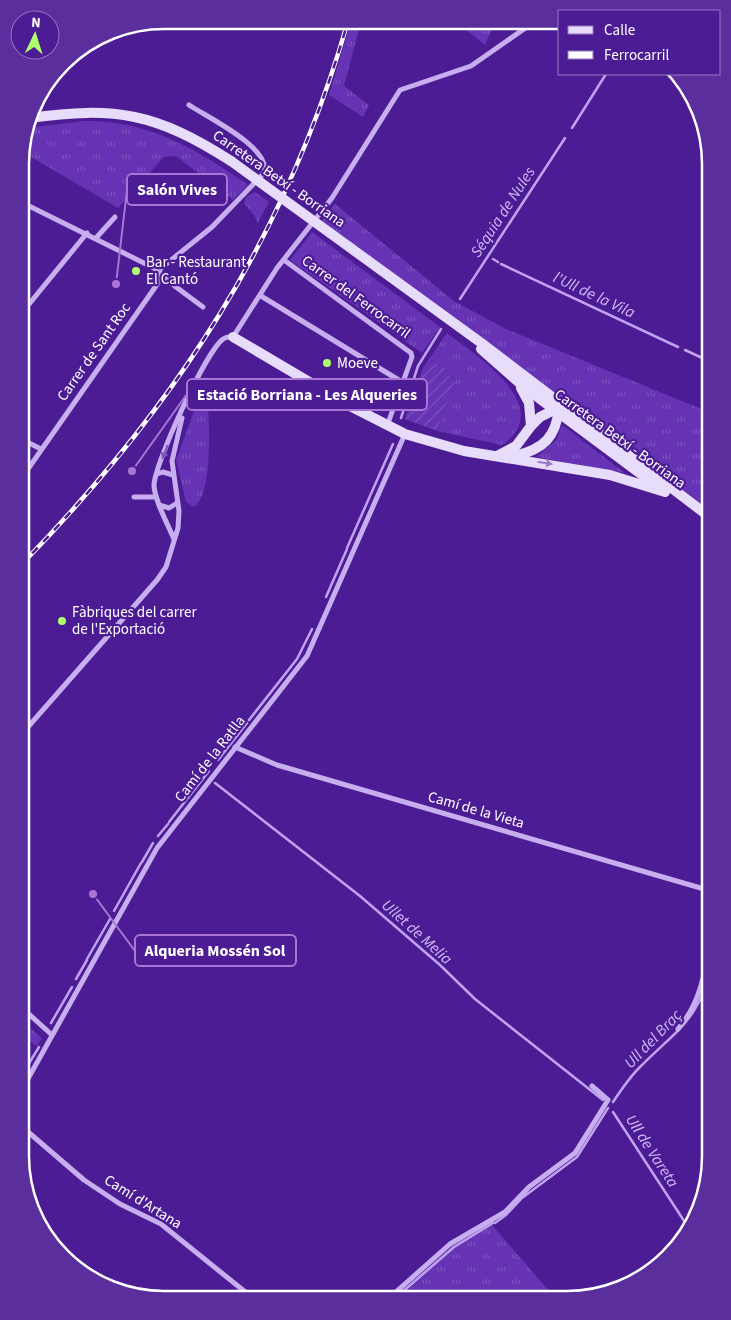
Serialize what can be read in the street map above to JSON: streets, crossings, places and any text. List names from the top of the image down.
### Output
{
  "streets": {
    "main road": ["Carretera Betxí - Borriana"],
    "street": [
      "Carrer del Ferrocarril",
      "Carrer de Sant Roc",
      "Camí de la Ratlla",
      "Camí de la Vieta",
      "Camí d'Artana"
    ]
  },
  "crossings": [
    ["Camí de la Ratlla", "Camí de la Vieta"]
  ],
  "water": [
    "Séquia de Nules",
    "l'Ull de la Vila",
    "Ullet de Melia",
    "Ull del Braç",
    "Ull de Vareta"
  ],
  "places": [
    "Bar - Restaurant El Cantó",
    "Salón Vives",
    "Moeve",
    "Estació Borriana - Les Alqueries",
    "Fàbriques del carrer de l'Exportació",
    "Alqueria Mossén Sol"
  ],
  "legend": ["Calle", "Ferrocarril"],
  "north": "top"
}
